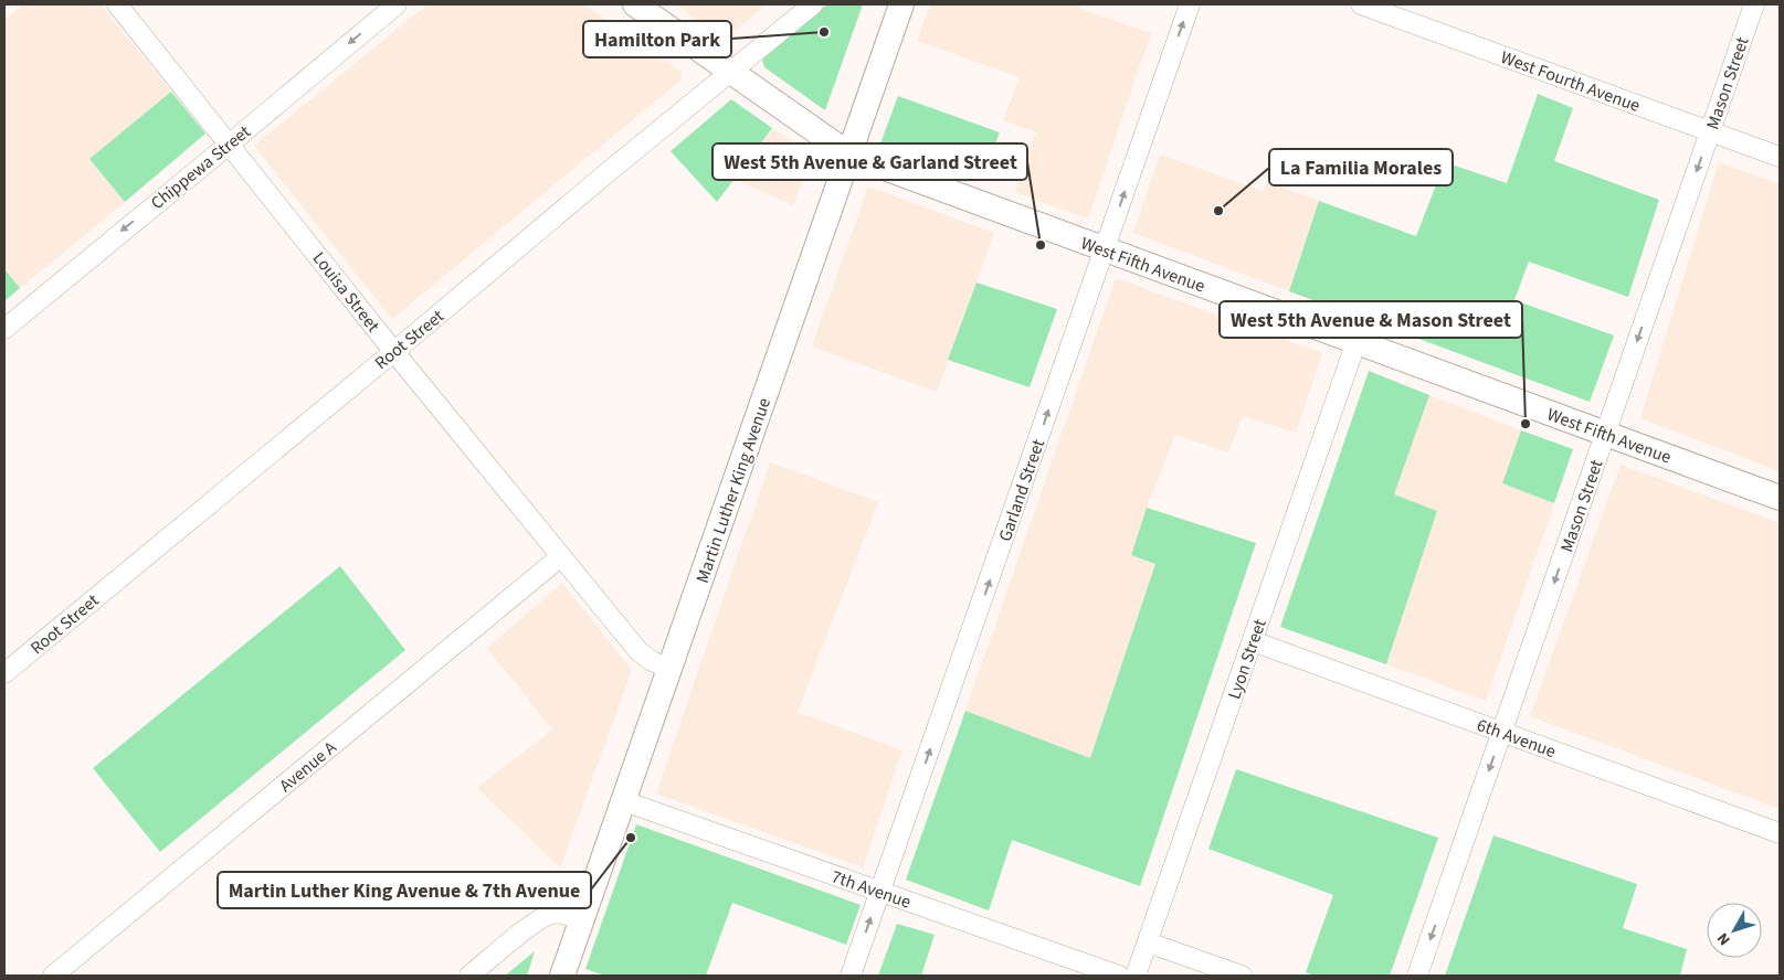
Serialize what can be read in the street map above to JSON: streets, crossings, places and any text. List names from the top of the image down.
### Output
{
  "streets": {
    "main road": ["West Fifth Avenue", "Martin Luther King Avenue"],
    "street": [
      "West Fourth Avenue",
      "Mason Street",
      "Chippewa Street",
      "Louisa Street",
      "Root Street",
      "Garland Street",
      "Lyon Street",
      "6th Avenue",
      "Avenue A",
      "7th Avenue"
    ]
  },
  "crossings": [
    ["West Fourth Avenue", "Mason Street"],
    ["Mason Street", "West Fifth Avenue"],
    ["Mason Street", "6th Avenue"],
    ["Chippewa Street", "Louisa Street"],
    ["West Fifth Avenue", "Root Street"],
    ["West Fifth Avenue", "Martin Luther King Avenue"],
    ["West Fifth Avenue", "Garland Street"],
    ["West Fifth Avenue", "Lyon Street"],
    ["Louisa Street", "Root Street"],
    ["Louisa Street", "Martin Luther King Avenue"],
    ["Louisa Street", "Avenue A"],
    ["Martin Luther King Avenue", "7th Avenue"],
    ["Garland Street", "7th Avenue"],
    ["Lyon Street", "6th Avenue"]
  ],
  "one_way": ["Mason Street", "Chippewa Street", "Garland Street"],
  "places": [
    "Hamilton Park",
    "La Familia Morales",
    "West 5th Avenue & Garland Street",
    "West 5th Avenue & Mason Street",
    "Martin Luther King Avenue & 7th Avenue"
  ],
  "north": "bottom left"
}
